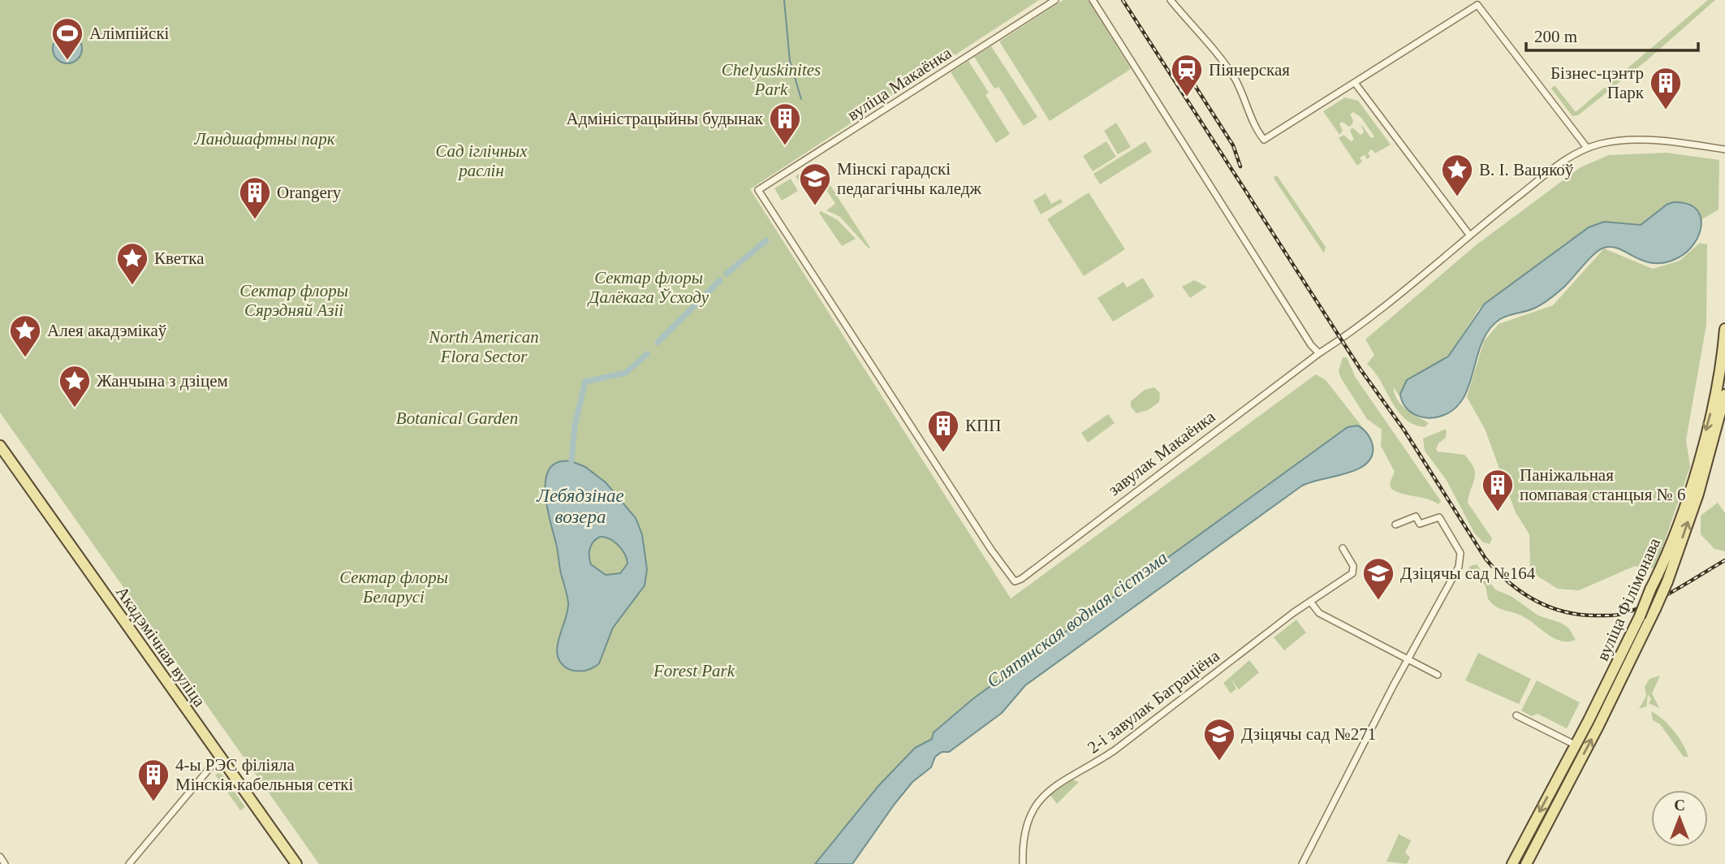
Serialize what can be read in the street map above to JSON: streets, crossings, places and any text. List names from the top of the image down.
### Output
{
  "streets": {
    "main road": ["вуліца Філімонава", "Акадэмічная вуліца"],
    "street": ["вуліца Макаёнка", "завулак Макаёнка", "2-і завулак Баграціёна"]
  },
  "crossings": [
    ["вуліца Макаёнка", "завулак Макаёнка"]
  ],
  "water": ["Лебядзінае возера", "Сляпянская водная сістэма"],
  "parks": [
    "Chelyuskinites Park",
    "Ландшафтны парк",
    "Сад іглічных раслін",
    "Сектар флоры Далёкага Ўсходу",
    "Сектар флоры Сярэдняй Азіі",
    "North American Flora Sector",
    "Botanical Garden",
    "Сектар флоры Беларусі",
    "Forest Park"
  ],
  "places": {
    "sports": ["Алімпійскі"],
    "station": ["Піянерская"],
    "building": [
      "Бізнес-цэнтр Парк",
      "Адміністрацыйны будынак",
      "Orangery",
      "КПП",
      "Паніжальная помпавая станцыя № 6",
      "4-ы РЭС філіяла Мінскія кабельныя сеткі"
    ],
    "place": [
      "В. І. Вацякоў",
      "Кветка",
      "Алея акадэмікаў",
      "Жанчына з дзіцем"
    ],
    "school or university": ["Мінскі гарадскі педагагічны каледж", "Дзіцячы сад №164", "Дзіцячы сад №271"]
  },
  "scale_bar": "200 m",
  "north": "top"
}
